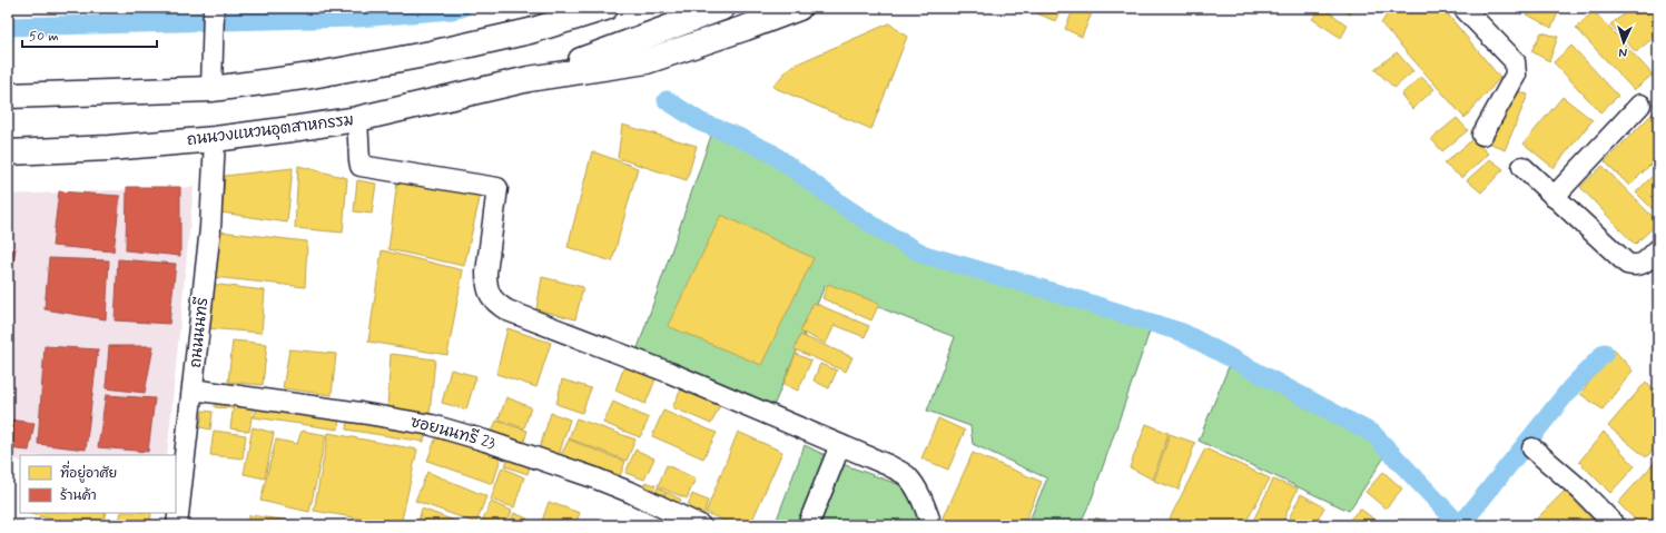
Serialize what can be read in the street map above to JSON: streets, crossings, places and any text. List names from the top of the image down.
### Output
{
  "streets": {
    "main road": ["ถนนวงแหวนอุตสาหกรรม"],
    "street": ["ถนนนนทรี", "ซอยนนทรี 23"]
  },
  "crossings": [
    ["ถนนวงแหวนอุตสาหกรรม", "ถนนนนทรี"],
    ["ถนนนนทรี", "ซอยนนทรี 23"]
  ],
  "legend": ["ที่อยู่อาศัย", "ร้านค้า"],
  "scale_bar": "50 m",
  "north": "bottom"
}
